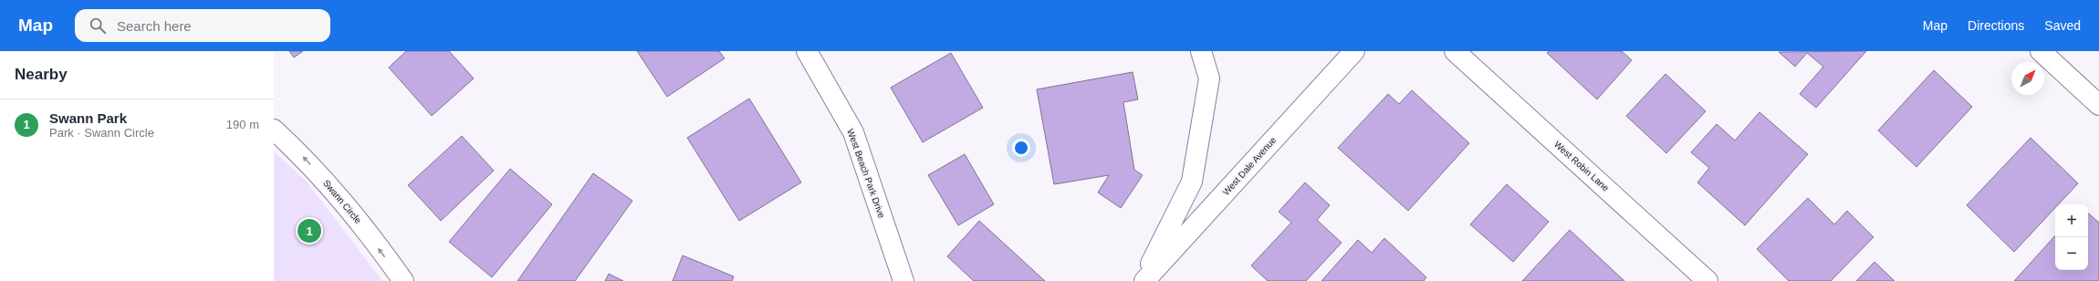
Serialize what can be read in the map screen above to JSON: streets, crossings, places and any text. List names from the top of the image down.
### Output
{
  "streets": {
    "street": [
      "West Dale Avenue",
      "West Robin Lane",
      "West Beach Park Drive",
      "Swann Circle"
    ]
  },
  "one_way": ["Swann Circle"],
  "north": "top right",
  "page": {
    "header": "Map",
    "search": "Search here",
    "nav": ["Map", "Directions", "Saved"],
    "heading": "Nearby",
    "list": [
      {
        "mark": "1",
        "name": "Swann Park",
        "note": "Park · Swann Circle",
        "value": "190 m"
      }
    ],
    "map_buttons": ["+", "−"],
    "pins": "1"
  }
}
